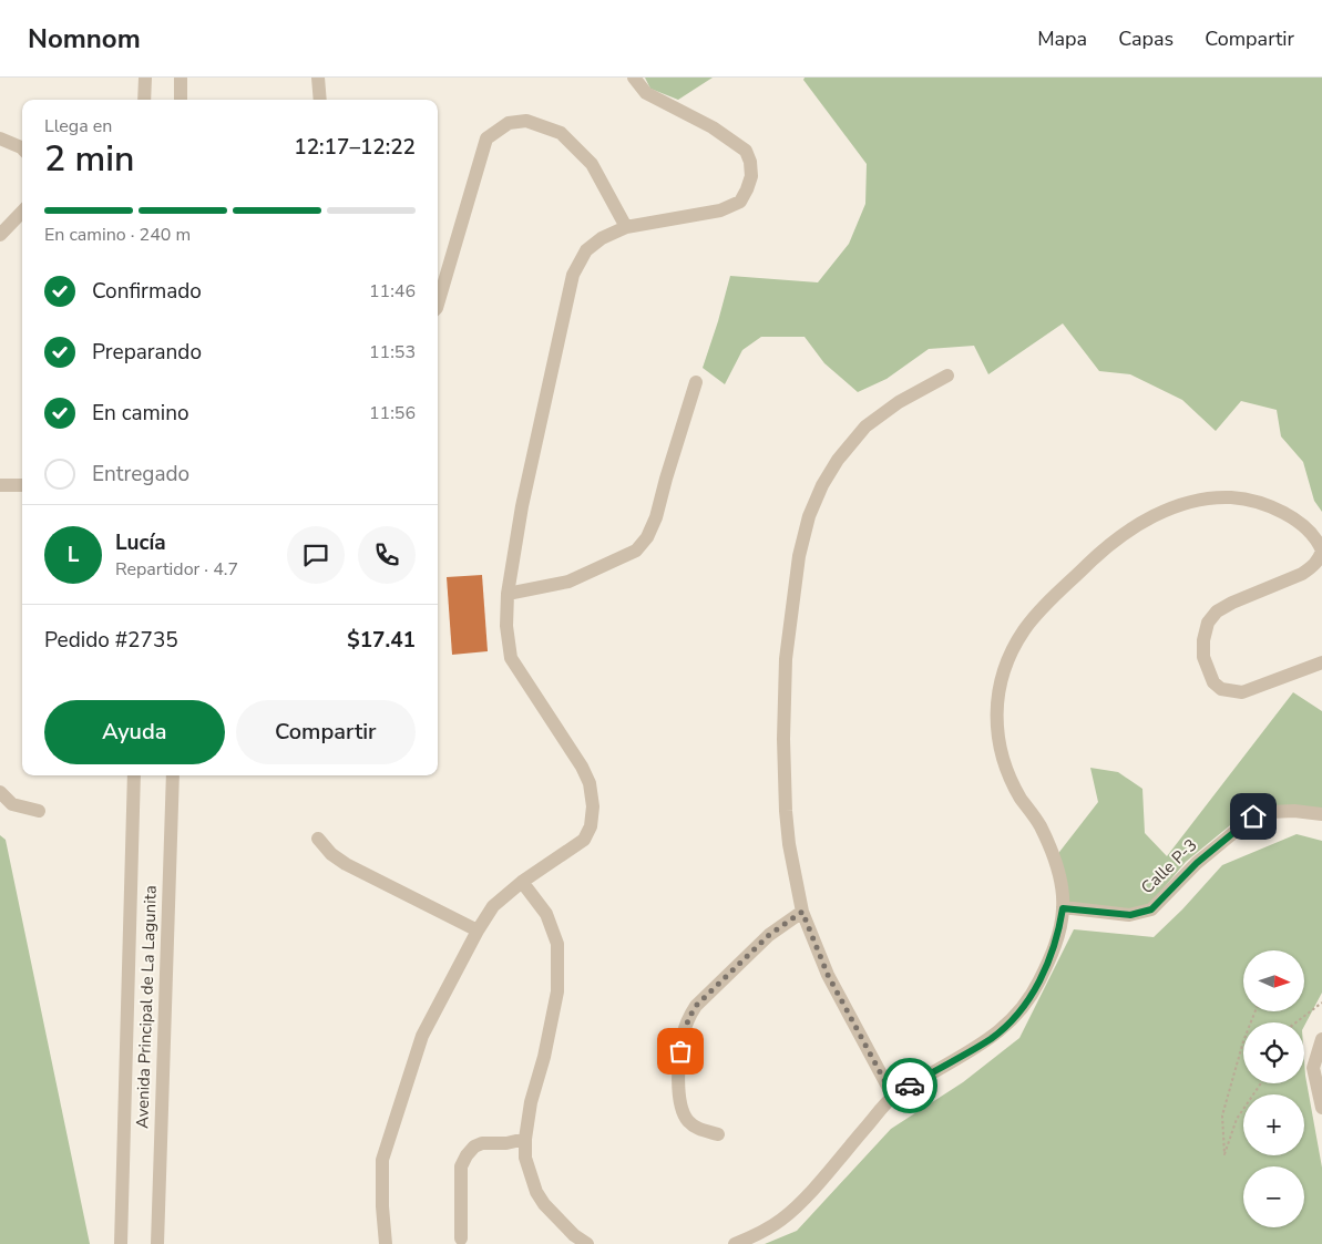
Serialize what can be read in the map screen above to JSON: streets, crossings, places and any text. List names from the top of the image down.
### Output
{
  "streets": {
    "street": ["Calle P-3", "Avenida Principal de La Lagunita"]
  },
  "north": "right",
  "page": {
    "header": "Nomnom",
    "nav": ["Mapa", "Capas", "Compartir"],
    "heading": ["2 min", "Llega en", "12:17–12:22"],
    "panel": [
      "Lucía",
      "Repartidor · 4.7",
      "Pedido #2735",
      "$17.41"
    ],
    "bar": "En camino · 240 m",
    "list": [
      ["Confirmado", "11:46"],
      ["Preparando", "11:53"],
      ["En camino", "11:56"],
      "Entregado"
    ],
    "round": "L",
    "buttons": ["Ayuda", "Compartir"],
    "map_buttons": ["+", "−"]
  }
}
